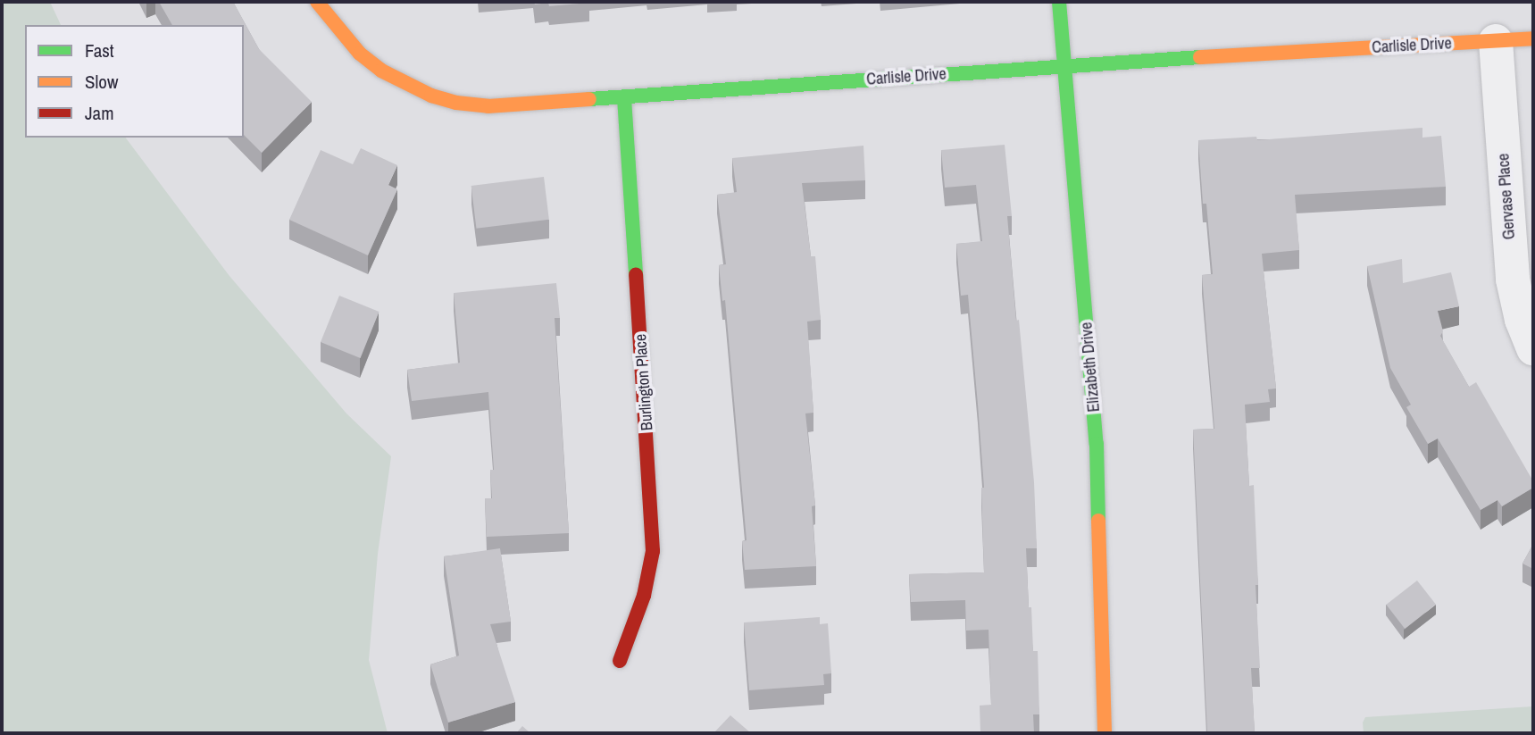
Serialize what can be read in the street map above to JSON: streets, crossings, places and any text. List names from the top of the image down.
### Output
{
  "streets": {
    "street": [
      "Carlisle Drive",
      "Gervase Place",
      "Elizabeth Drive",
      "Burlington Place"
    ]
  },
  "crossings": [
    ["Carlisle Drive", "Gervase Place"],
    ["Carlisle Drive", "Elizabeth Drive"],
    ["Carlisle Drive", "Burlington Place"]
  ],
  "legend": ["Fast", "Slow", "Jam"]
}
